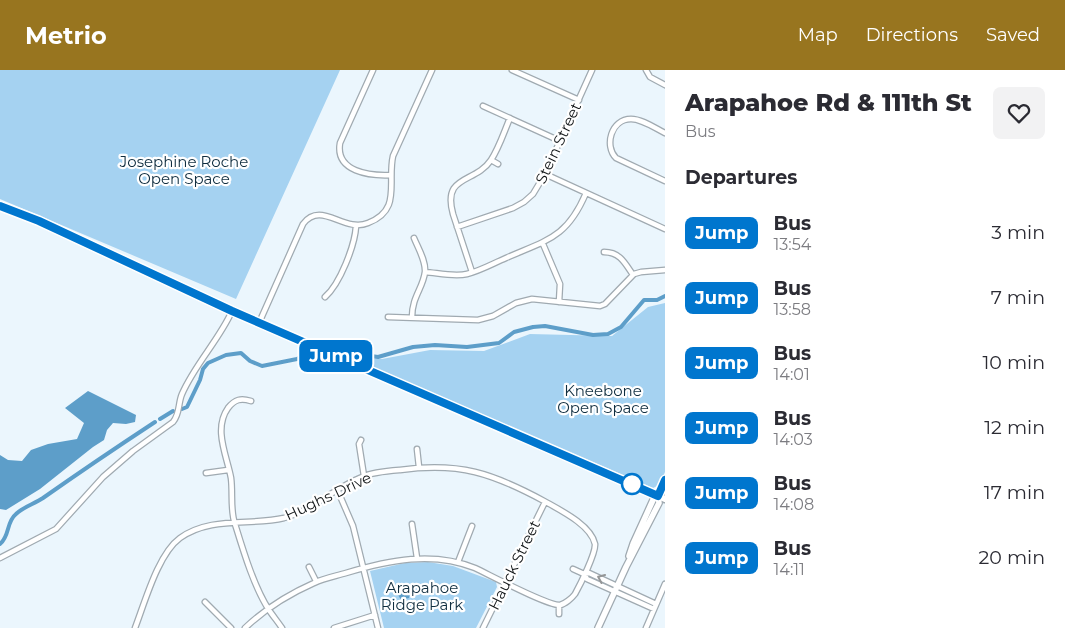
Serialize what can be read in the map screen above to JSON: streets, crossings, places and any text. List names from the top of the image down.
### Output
{
  "streets": {
    "street": ["Stein Street", "Hughs Drive", "Hauck Street"]
  },
  "crossings": [
    ["Hughs Drive", "Hauck Street"]
  ],
  "parks": ["Josephine Roche Open Space", "Kneebone Open Space", "Arapahoe Ridge Park"],
  "lines": ["bus line Jump"],
  "page": {
    "header": "Metrio",
    "nav": ["Map", "Directions", "Saved"],
    "on_map": "Jump",
    "heading": [
      ["Arapahoe Rd & 111th St", "Bus"],
      "Departures"
    ],
    "list": [
      {
        "mark": "Jump",
        "name": "Bus",
        "note": "13:54",
        "value": "3 min"
      },
      {
        "mark": "Jump",
        "name": "Bus",
        "note": "13:58",
        "value": "7 min"
      },
      {
        "mark": "Jump",
        "name": "Bus",
        "note": "14:01",
        "value": "10 min"
      },
      {
        "mark": "Jump",
        "name": "Bus",
        "note": "14:03",
        "value": "12 min"
      },
      {
        "mark": "Jump",
        "name": "Bus",
        "note": "14:08",
        "value": "17 min"
      },
      {
        "mark": "Jump",
        "name": "Bus",
        "note": "14:11",
        "value": "20 min"
      }
    ]
  }
}
